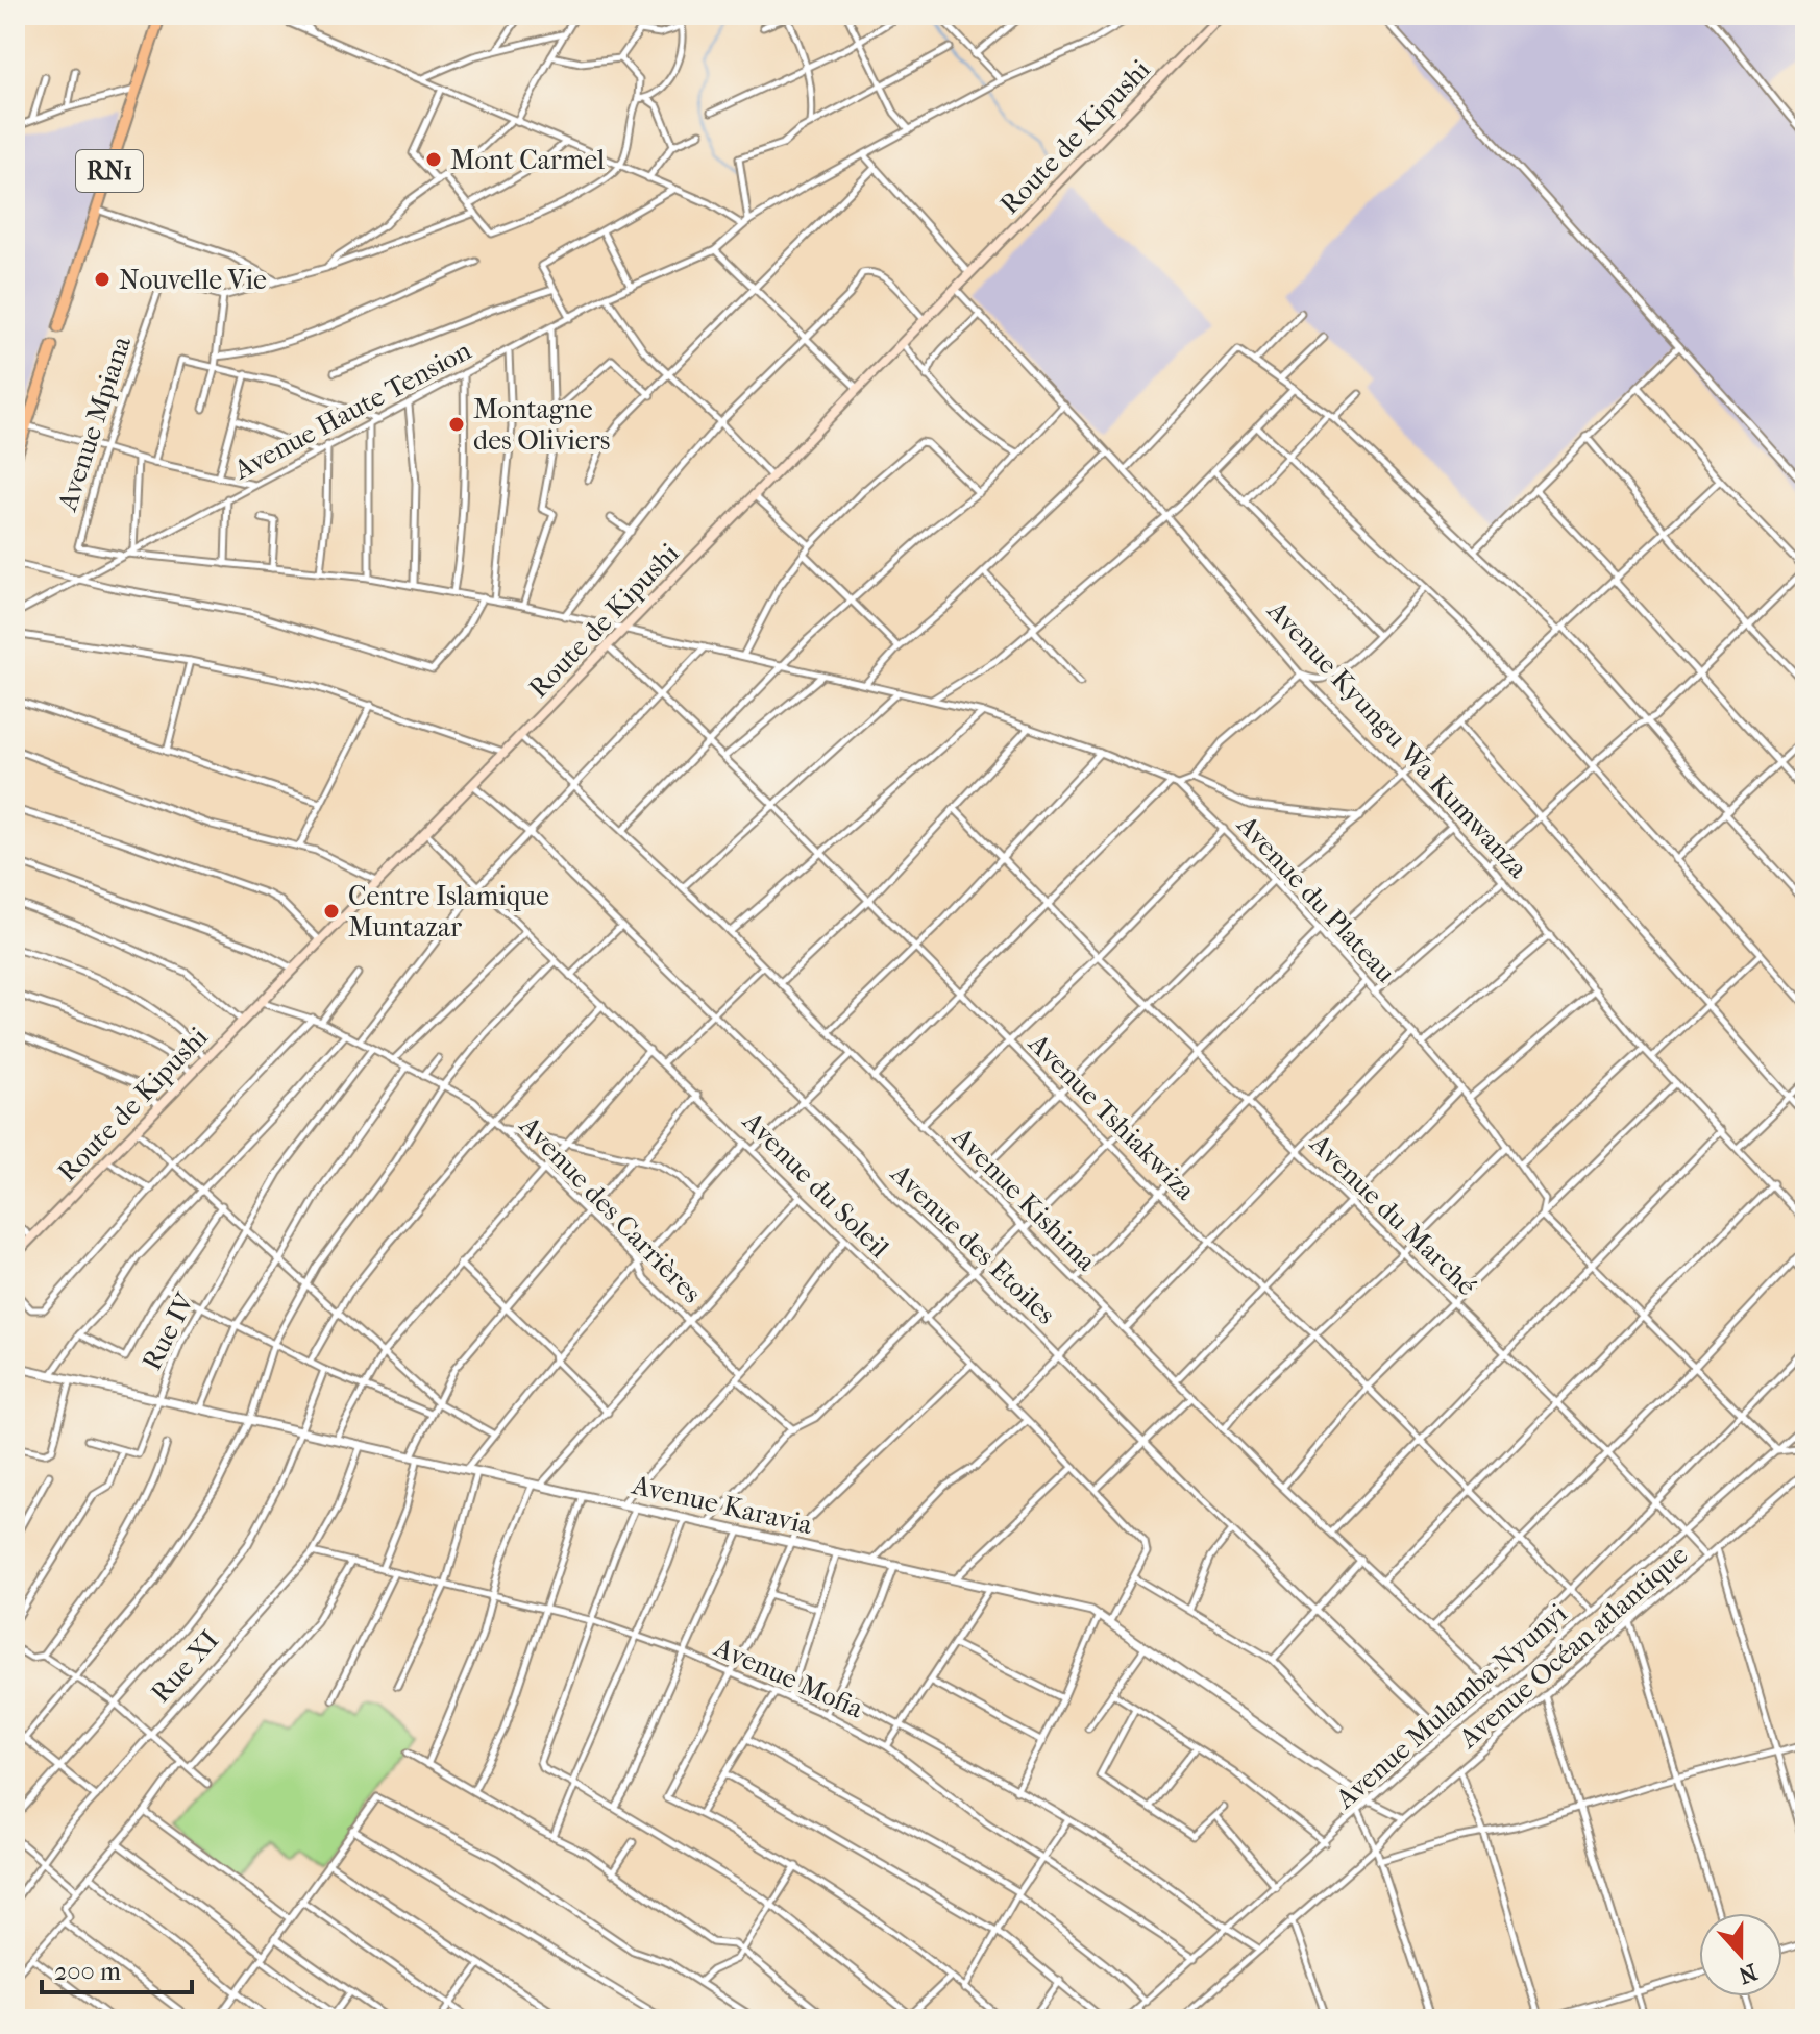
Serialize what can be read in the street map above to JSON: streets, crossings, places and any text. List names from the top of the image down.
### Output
{
  "streets": {
    "highway": ["RN1"],
    "main road": ["Route de Kipushi"],
    "street": [
      "Avenue Haute Tension",
      "Avenue Mpiana",
      "Avenue Kyungu Wa Kumwanza",
      "Avenue du Plateau",
      "Avenue Tshiakwiza",
      "Avenue du Soleil",
      "Avenue Kishima",
      "Avenue des Carrières",
      "Avenue du Marché",
      "Avenue des Etoiles",
      "Rue IV",
      "Avenue Karavia",
      "Avenue Océan atlantique",
      "Rue XI",
      "Avenue Mofia",
      "Avenue Mulamba Nyunyi"
    ]
  },
  "crossings": [
    ["Route de Kipushi", "Avenue Kyungu Wa Kumwanza"],
    ["Route de Kipushi", "Avenue du Plateau"],
    ["Route de Kipushi", "Avenue Tshiakwiza"],
    ["Route de Kipushi", "Avenue du Soleil"],
    ["Route de Kipushi", "Avenue Kishima"],
    ["Route de Kipushi", "Avenue des Carrières"],
    ["Route de Kipushi", "Avenue des Etoiles"],
    ["Avenue Haute Tension", "Avenue Mpiana"],
    ["Avenue Haute Tension", "Avenue du Plateau"],
    ["Avenue Mpiana", "Avenue du Plateau"],
    ["Avenue du Plateau", "Avenue Mulamba Nyunyi"],
    ["Avenue Tshiakwiza", "Avenue Mulamba Nyunyi"],
    ["Avenue du Soleil", "Avenue Karavia"],
    ["Avenue Kishima", "Avenue Mulamba Nyunyi"],
    ["Avenue des Carrières", "Rue IV"],
    ["Avenue du Marché", "Avenue Océan atlantique"],
    ["Avenue du Marché", "Avenue Mulamba Nyunyi"],
    ["Avenue des Etoiles", "Avenue Mulamba Nyunyi"],
    ["Rue IV", "Avenue Karavia"],
    ["Avenue Karavia", "Rue XI"],
    ["Avenue Karavia", "Avenue Mulamba Nyunyi"],
    ["Rue XI", "Avenue Mofia"],
    ["Avenue Mofia", "Avenue Mulamba Nyunyi"]
  ],
  "places": [
    "Mont Carmel",
    "Nouvelle Vie",
    "Montagne des Oliviers",
    "Centre Islamique Muntazar"
  ],
  "scale_bar": "200 m",
  "north": "bottom"
}
